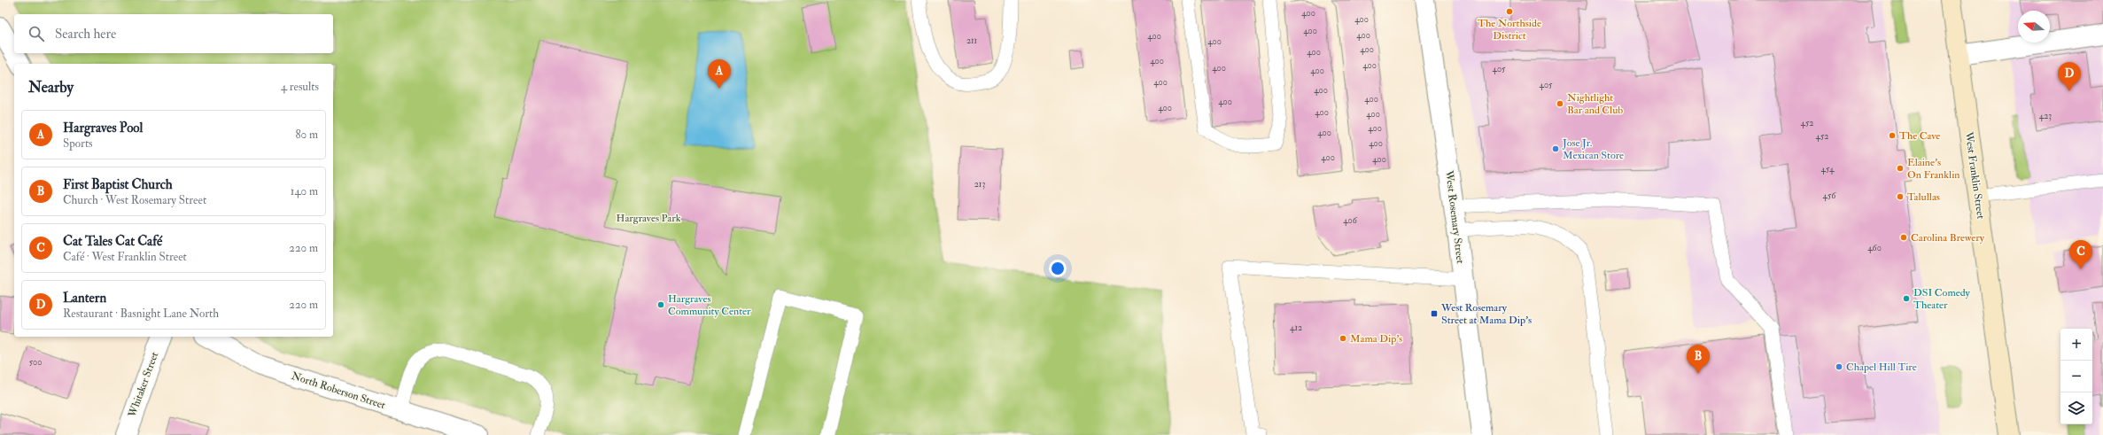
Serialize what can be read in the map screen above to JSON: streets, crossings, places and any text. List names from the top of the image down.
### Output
{
  "streets": {
    "main road": ["West Franklin Street"],
    "street": ["West Rosemary Street", "Whitaker Street", "North Roberson Street"]
  },
  "parks": ["Hargraves Park"],
  "places": {
    "other": [
      "The Northside District",
      "Nightlight Bar and Club",
      "The Cave",
      "Jose Jr. Mexican Store",
      "Elaine's On Franklin",
      "Talullas",
      "Carolina Brewery",
      "DSI Comedy Theater",
      "Hargraves Community Center",
      "Mama Dip's",
      "Chapel Hill Tire"
    ],
    "transit": ["West Rosemary Street at Mama Dip's"]
  },
  "house_numbers": [
    "400",
    "400",
    "400",
    "400",
    "400",
    "211",
    "400",
    "400",
    "400",
    "400",
    "400",
    "400",
    "405",
    "400",
    "400",
    "405",
    "400",
    "400",
    "400",
    "400",
    "400",
    "400",
    "423",
    "452",
    "400",
    "400",
    "452",
    "400",
    "400",
    "400",
    "454",
    "213",
    "456",
    "406",
    "460",
    "412",
    "500"
  ],
  "north": "left",
  "page": {
    "search": "Search here",
    "pins": [
      "A",
      "D",
      "C",
      "B"
    ],
    "heading": ["Nearby", "4 results"],
    "list": [
      {
        "mark": "A",
        "name": "Hargraves Pool",
        "note": "Sports",
        "value": "80 m"
      },
      {
        "mark": "B",
        "name": "First Baptist Church",
        "note": "Church · West Rosemary Street",
        "value": "140 m"
      },
      {
        "mark": "C",
        "name": "Cat Tales Cat Café",
        "note": "Café · West Franklin Street",
        "value": "220 m"
      },
      {
        "mark": "D",
        "name": "Lantern",
        "note": "Restaurant · Basnight Lane North",
        "value": "220 m"
      }
    ],
    "map_buttons": ["+", "−"]
  }
}
